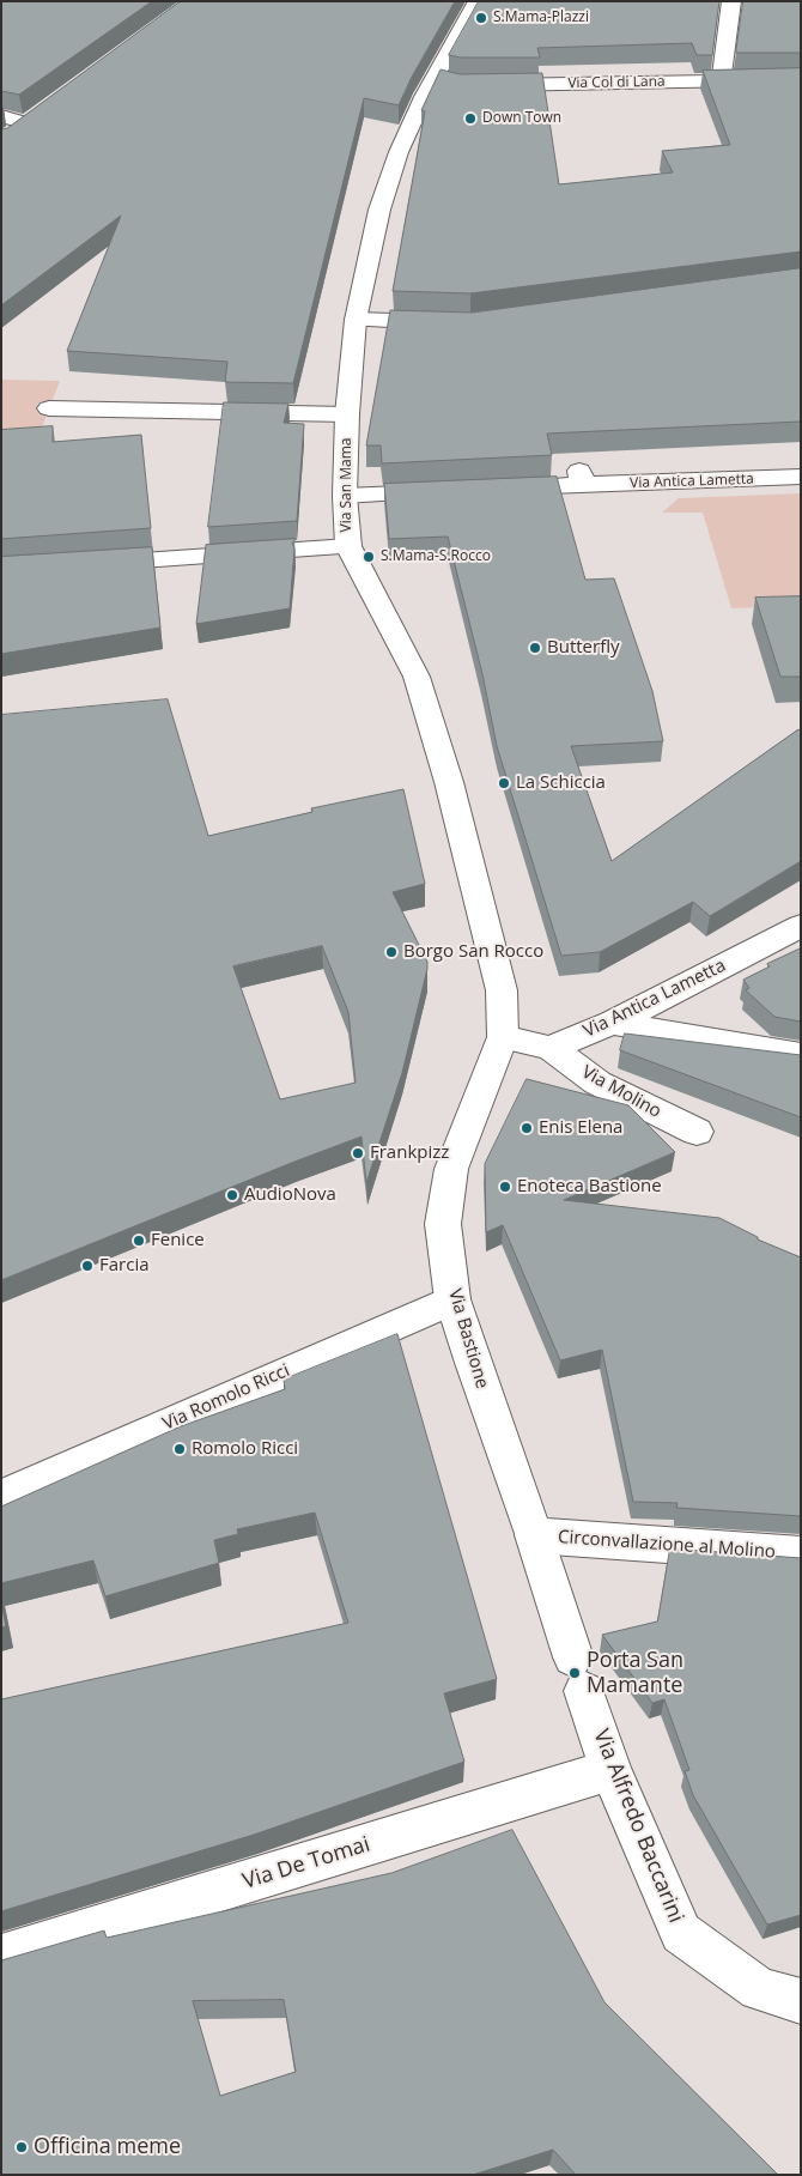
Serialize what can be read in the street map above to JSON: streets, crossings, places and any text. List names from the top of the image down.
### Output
{
  "streets": {
    "street": [
      "Via Col di Lana",
      "Via Antica Lametta",
      "Via San Mama",
      "Via Molino",
      "Via Bastione",
      "Via Romolo Ricci",
      "Circonvallazione al Molino",
      "Via Alfredo Baccarini",
      "Via De Tomai"
    ]
  },
  "crossings": [
    ["Via Antica Lametta", "Via Molino"],
    ["Via San Mama", "Via Bastione"],
    ["Via Bastione", "Via Romolo Ricci"],
    ["Via Bastione", "Circonvallazione al Molino"],
    ["Via Bastione", "Via Alfredo Baccarini"],
    ["Circonvallazione al Molino", "Via Alfredo Baccarini"],
    ["Via Alfredo Baccarini", "Via De Tomai"]
  ],
  "places": [
    "S.Mama-Plazzi",
    "Down Town",
    "S.Mama-S.Rocco",
    "Butterfly",
    "La Schiccia",
    "Borgo San Rocco",
    "Enis Elena",
    "Frankpizz",
    "Enoteca Bastione",
    "AudioNova",
    "Fenice",
    "Farcia",
    "Romolo Ricci",
    "Porta San Mamante",
    "Officina meme"
  ]
}
